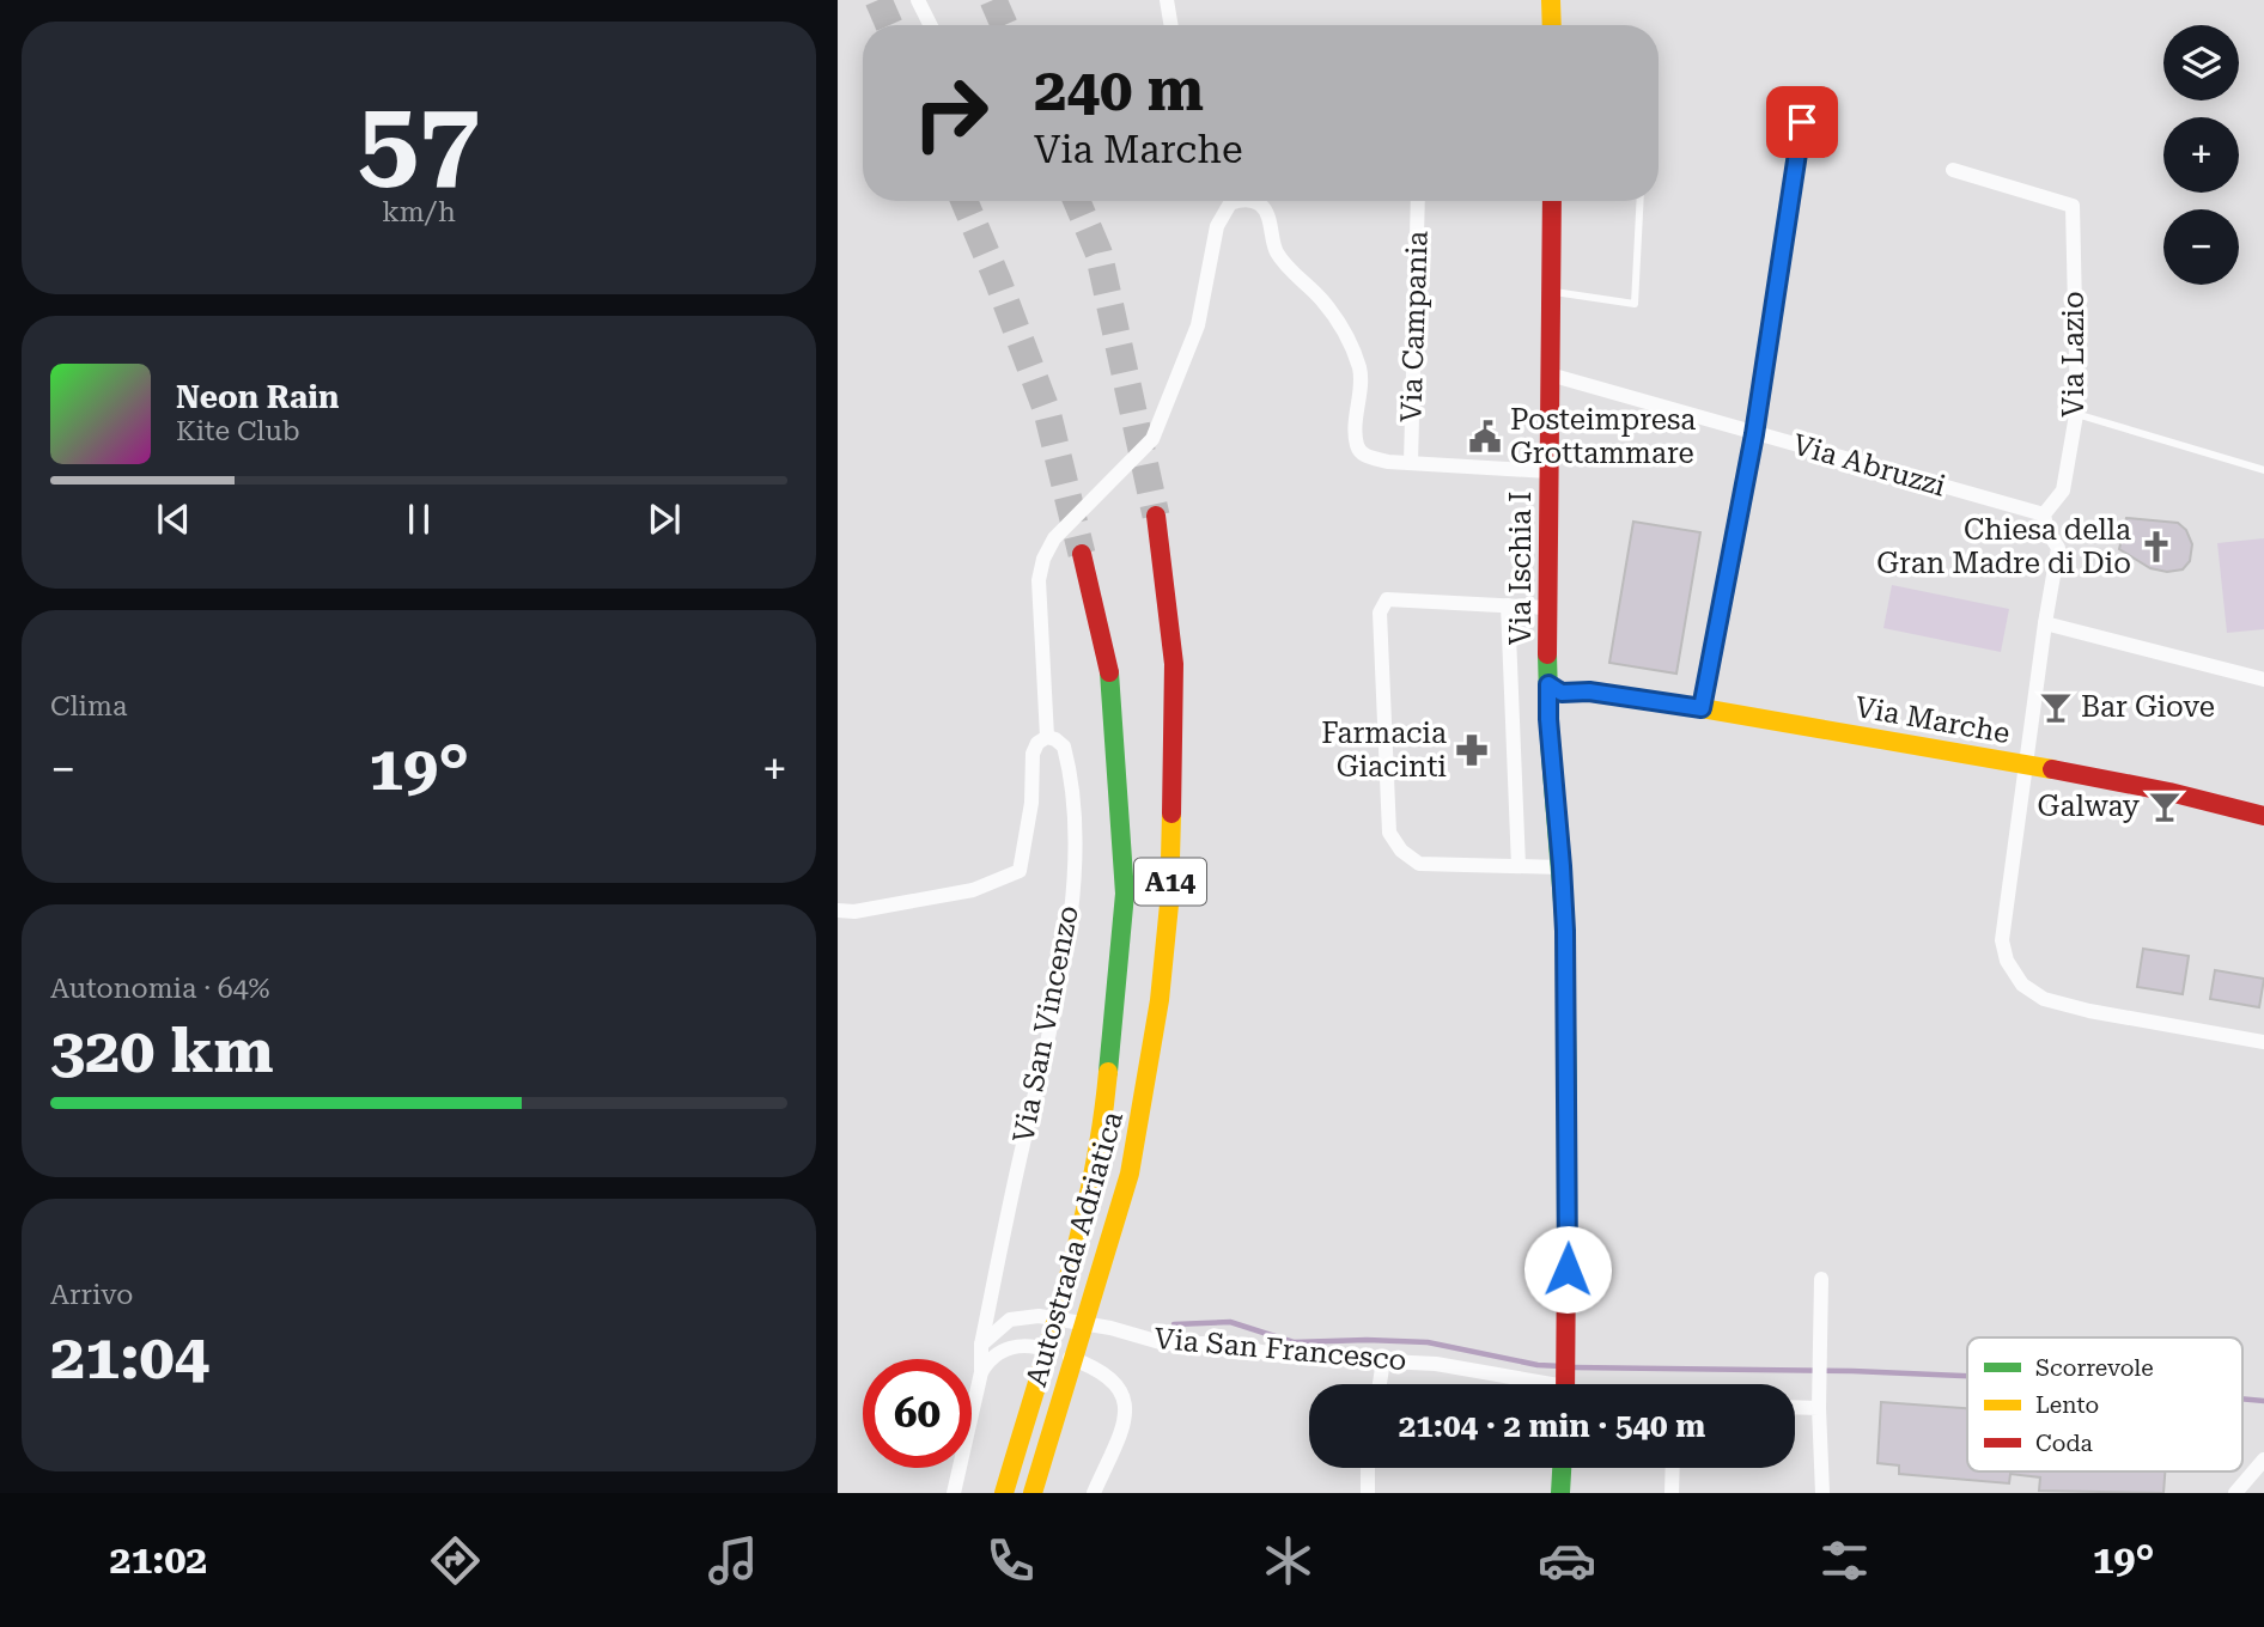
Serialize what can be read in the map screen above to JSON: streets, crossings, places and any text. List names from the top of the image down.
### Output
{
  "streets": {
    "main road": [
      "Via Ischia I",
      "Via Marche",
      "A14",
      "Autostrada Adriatica"
    ],
    "street": [
      "Via Campania",
      "Via Lazio",
      "Via Abruzzi",
      "Via San Vincenzo",
      "Via San Francesco"
    ]
  },
  "crossings": [
    ["Via Lazio", "Via Abruzzi"],
    ["Via Abruzzi", "Via Ischia I"],
    ["Via Ischia I", "Via Marche"],
    ["Via San Vincenzo", "Via San Francesco"]
  ],
  "places": {
    "public building": ["Posteimpresa Grottammare"],
    "church": ["Chiesa della Gran Madre di Dio"],
    "bar": ["Bar Giove", "Galway"],
    "pharmacy": ["Farmacia Giacinti"]
  },
  "legend": ["Scorrevole", "Lento", "Coda"],
  "page": {
    "tile": [
      ["57", "km/h"],
      "Clima",
      ["Autonomia · 64%", "320 km"],
      ["Arrivo", "21:04"]
    ],
    "map_buttons": ["+", "−"],
    "turn": ["240 m", "Via Marche"],
    "song": ["Neon Rain", "Kite Club"],
    "heat": ["−", "19°", "+"],
    "limit": "60",
    "trip": "21:04 · 2 min · 540 m",
    "tabs": ["21:02", "19°"]
  }
}
